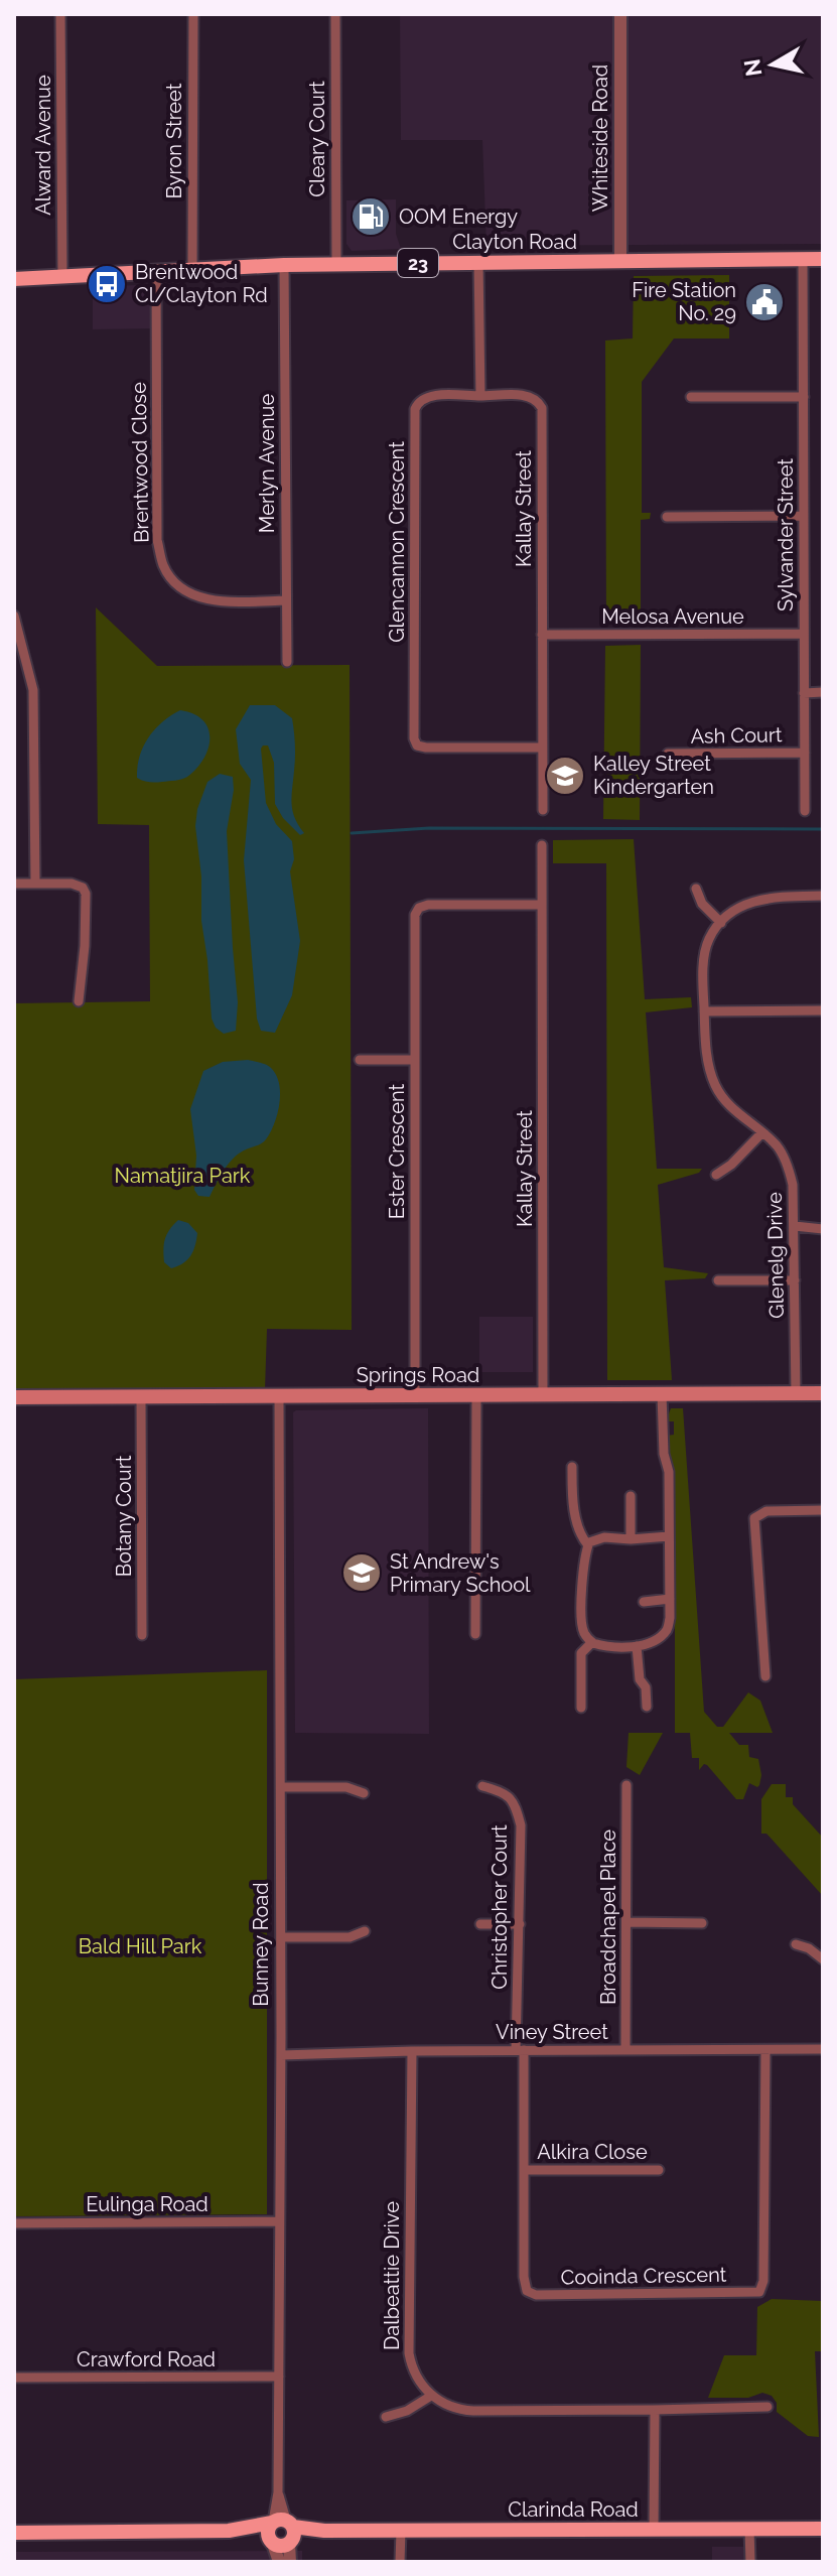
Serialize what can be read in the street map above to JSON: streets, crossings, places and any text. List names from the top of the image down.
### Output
{
  "streets": {
    "main road": [
      "Clayton Road",
      "23",
      "Springs Road",
      "Clarinda Road"
    ],
    "street": [
      "Whiteside Road",
      "Cleary Court",
      "Byron Street",
      "Alward Avenue",
      "Brentwood Close",
      "Merlyn Avenue",
      "Kallay Street",
      "Sylvander Street",
      "Glencannon Crescent",
      "Melosa Avenue",
      "Ash Court",
      "Ester Crescent",
      "Glenelg Drive",
      "Botany Court",
      "Christopher Court",
      "Broadchapel Place",
      "Bunney Road",
      "Viney Street",
      "Alkira Close",
      "Eulinga Road",
      "Dalbeattie Drive",
      "Cooinda Crescent",
      "Crawford Road"
    ]
  },
  "crossings": [
    ["Whiteside Road", "Clayton Road"],
    ["Cleary Court", "Clayton Road"],
    ["Byron Street", "Clayton Road"],
    ["Alward Avenue", "Clayton Road"],
    ["Clayton Road", "Brentwood Close"],
    ["Clayton Road", "Merlyn Avenue"],
    ["Clayton Road", "Sylvander Street"],
    ["Brentwood Close", "Merlyn Avenue"],
    ["Kallay Street", "Glencannon Crescent"],
    ["Kallay Street", "Melosa Avenue"],
    ["Kallay Street", "Ester Crescent"],
    ["Kallay Street", "Springs Road"],
    ["Sylvander Street", "Melosa Avenue"],
    ["Sylvander Street", "Ash Court"],
    ["Ester Crescent", "Springs Road"],
    ["Glenelg Drive", "Springs Road"],
    ["Springs Road", "Botany Court"],
    ["Springs Road", "Bunney Road"],
    ["Christopher Court", "Viney Street"],
    ["Christopher Court", "Cooinda Crescent"],
    ["Broadchapel Place", "Viney Street"],
    ["Bunney Road", "Viney Street"],
    ["Bunney Road", "Eulinga Road"],
    ["Bunney Road", "Crawford Road"],
    ["Bunney Road", "Clarinda Road"],
    ["Viney Street", "Dalbeattie Drive"],
    ["Viney Street", "Cooinda Crescent"],
    ["Alkira Close", "Cooinda Crescent"]
  ],
  "parks": ["Namatjira Park", "Bald Hill Park"],
  "places": {
    "fuel station": ["OOM Energy"],
    "bus stop": ["Brentwood Cl/Clayton Rd"],
    "public building": ["Fire Station No. 29"],
    "school or university": ["Kalley Street Kindergarten", "St Andrew's Primary School"]
  },
  "north": "left"
}
